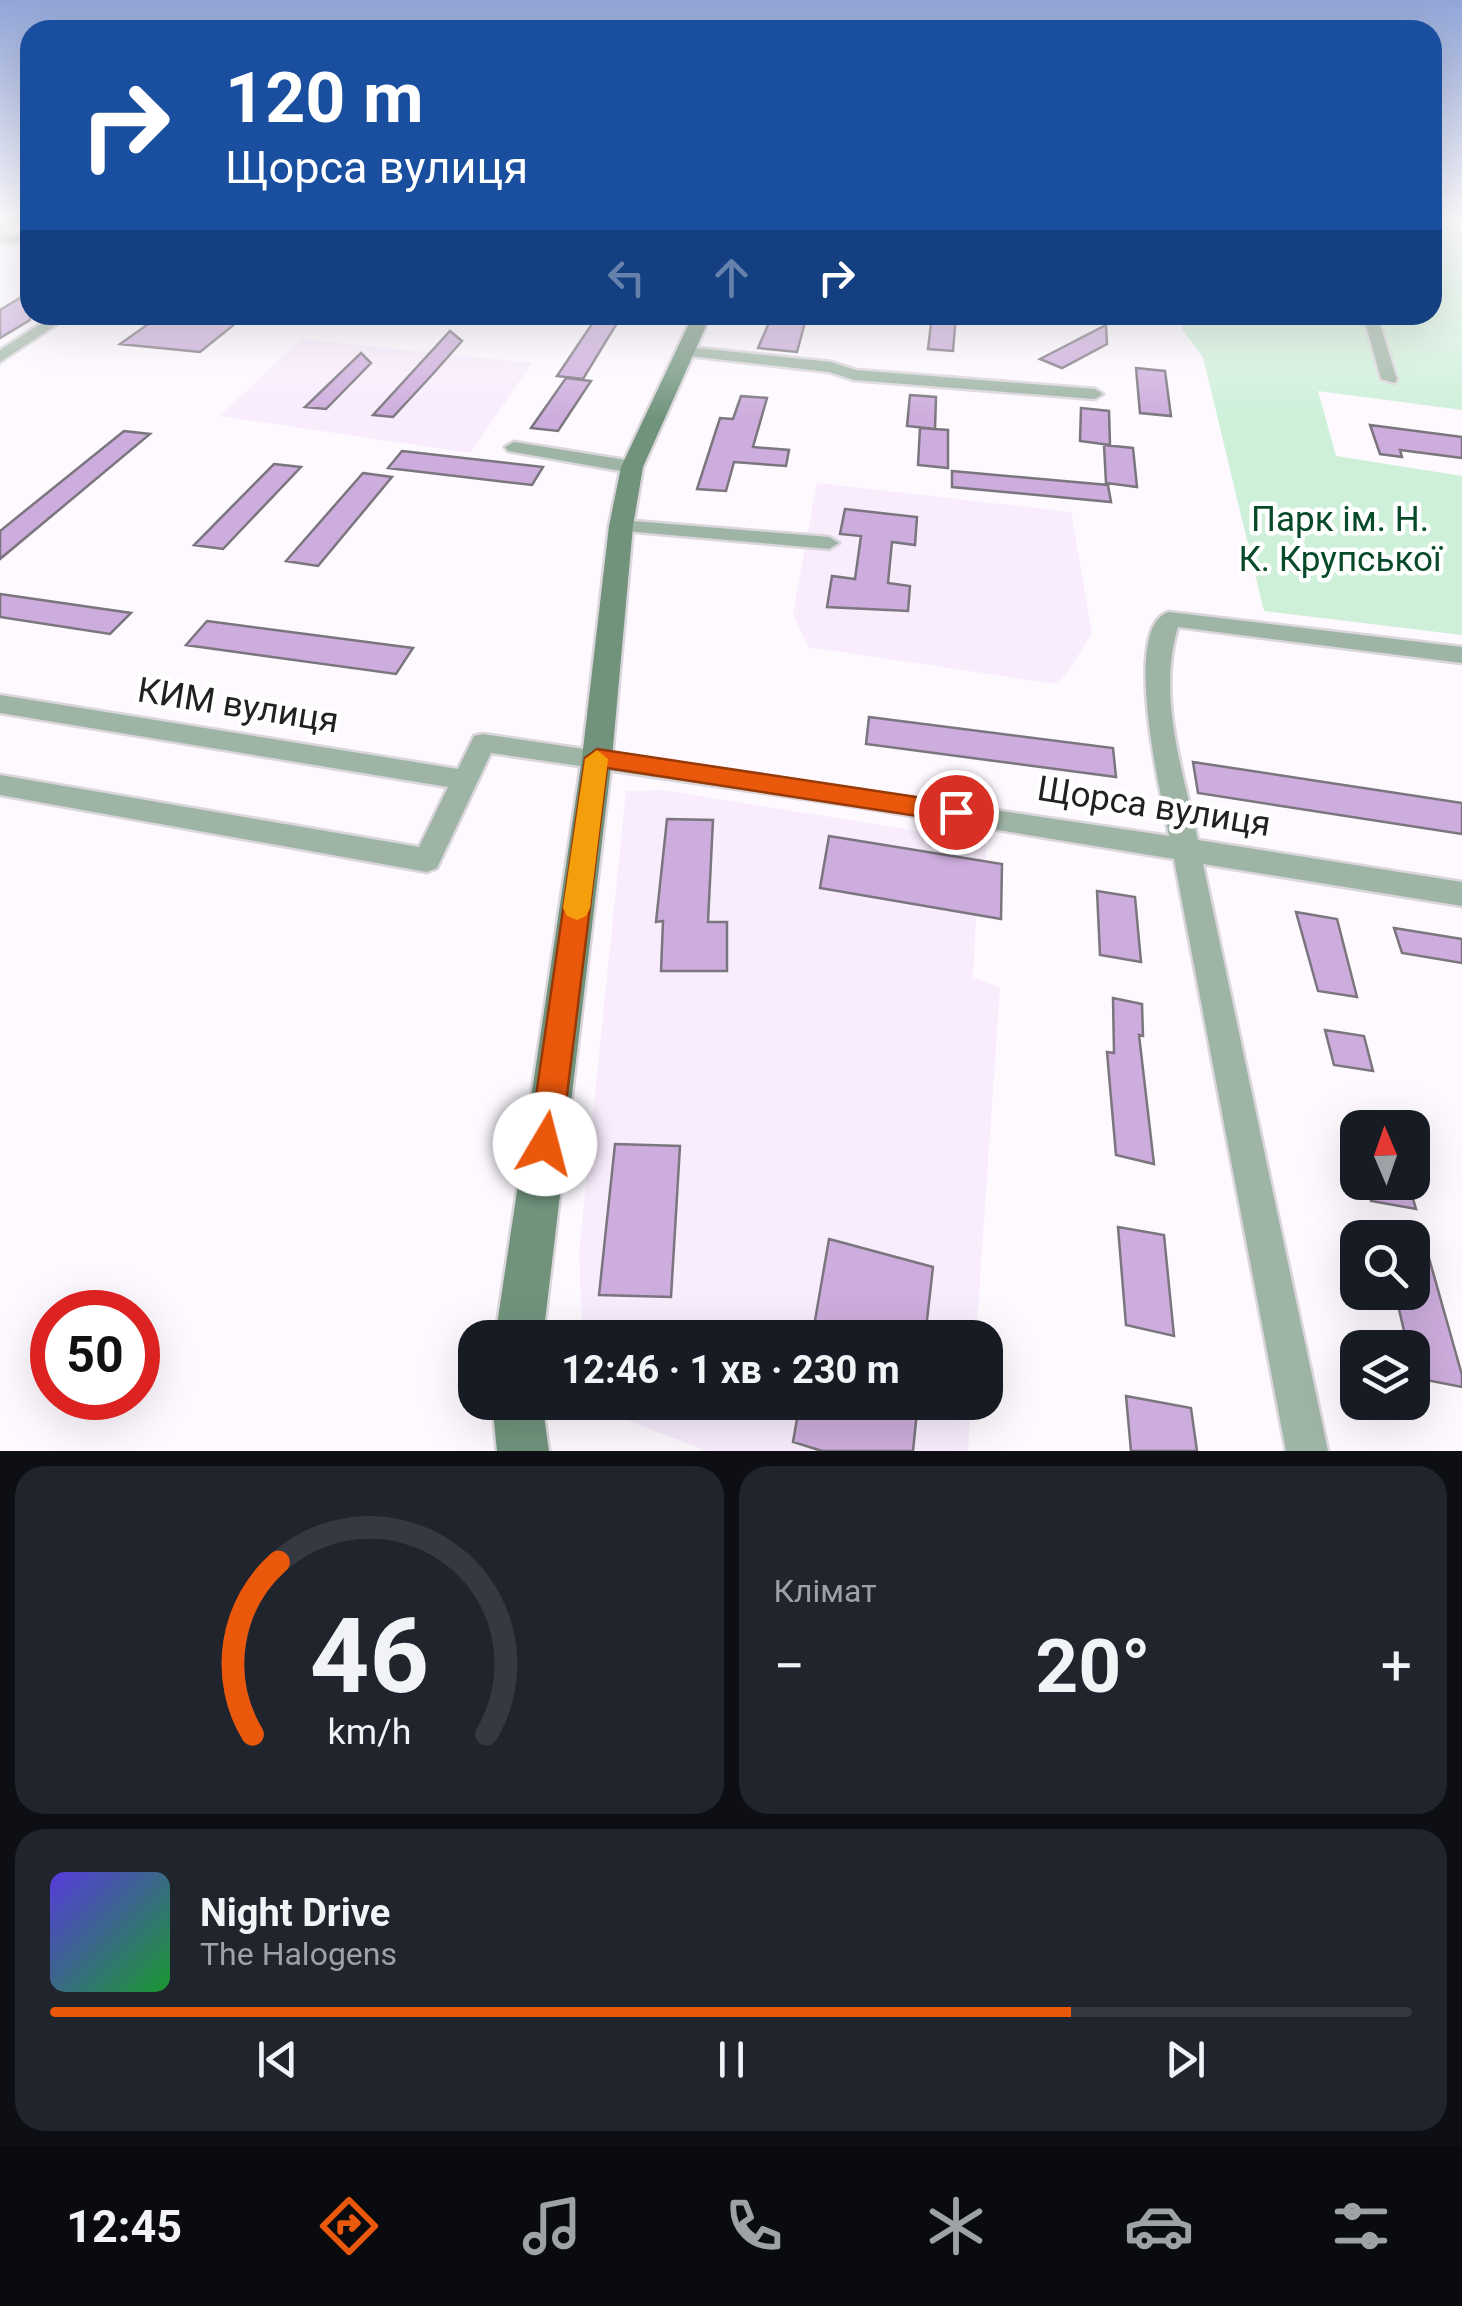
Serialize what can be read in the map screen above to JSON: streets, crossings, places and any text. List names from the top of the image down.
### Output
{
  "streets": {
    "street": ["КИМ вулиця", "Щорса вулиця"]
  },
  "crossings": [
    ["КИМ вулиця", "Щорса вулиця"]
  ],
  "parks": ["Парк ім. Н. К. Крупської"],
  "north": "top",
  "page": {
    "turn": ["120 m", "Щорса вулиця"],
    "limit": "50",
    "trip": "12:46 · 1 хв · 230 m",
    "tile": "Клімат",
    "heat": ["−", "20°", "+"],
    "song": ["Night Drive", "The Halogens"],
    "tabs": "12:45",
    "gauge": ["46", "km/h"]
  }
}
